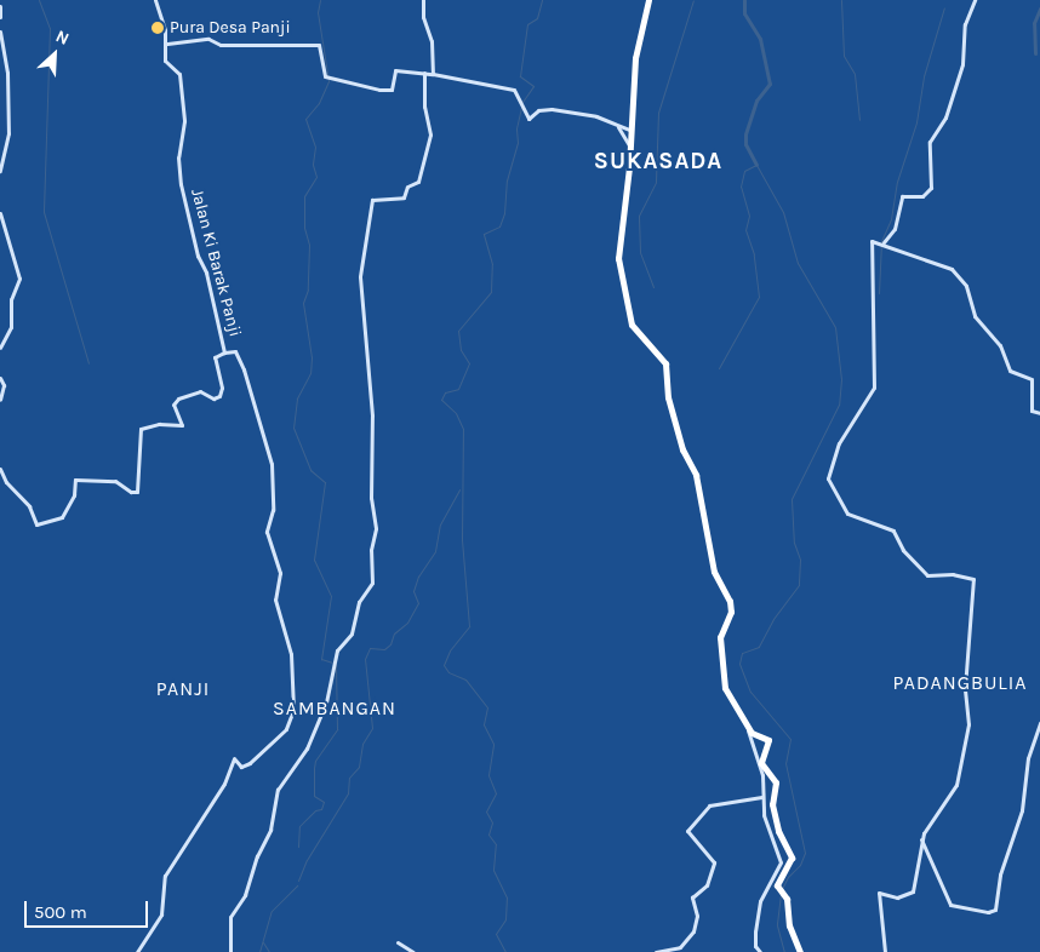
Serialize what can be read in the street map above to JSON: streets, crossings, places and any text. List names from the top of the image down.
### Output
{
  "streets": {
    "street": ["Jalan Ki Barak Panji"]
  },
  "districts": [
    "SUKASADA",
    "PADANGBULIA",
    "PANJI",
    "SAMBANGAN"
  ],
  "places": ["Pura Desa Panji"],
  "scale_bar": "500 m",
  "north": "top right"
}
